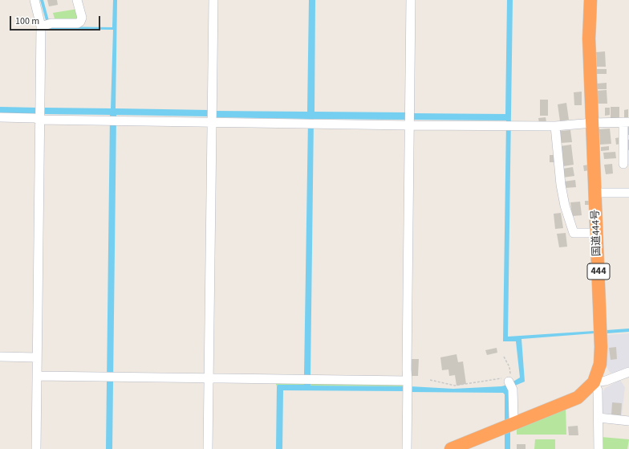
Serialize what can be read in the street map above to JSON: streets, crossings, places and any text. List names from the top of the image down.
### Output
{
  "streets": {
    "highway": ["国道444号", "444"]
  },
  "scale_bar": "100 m"
}
